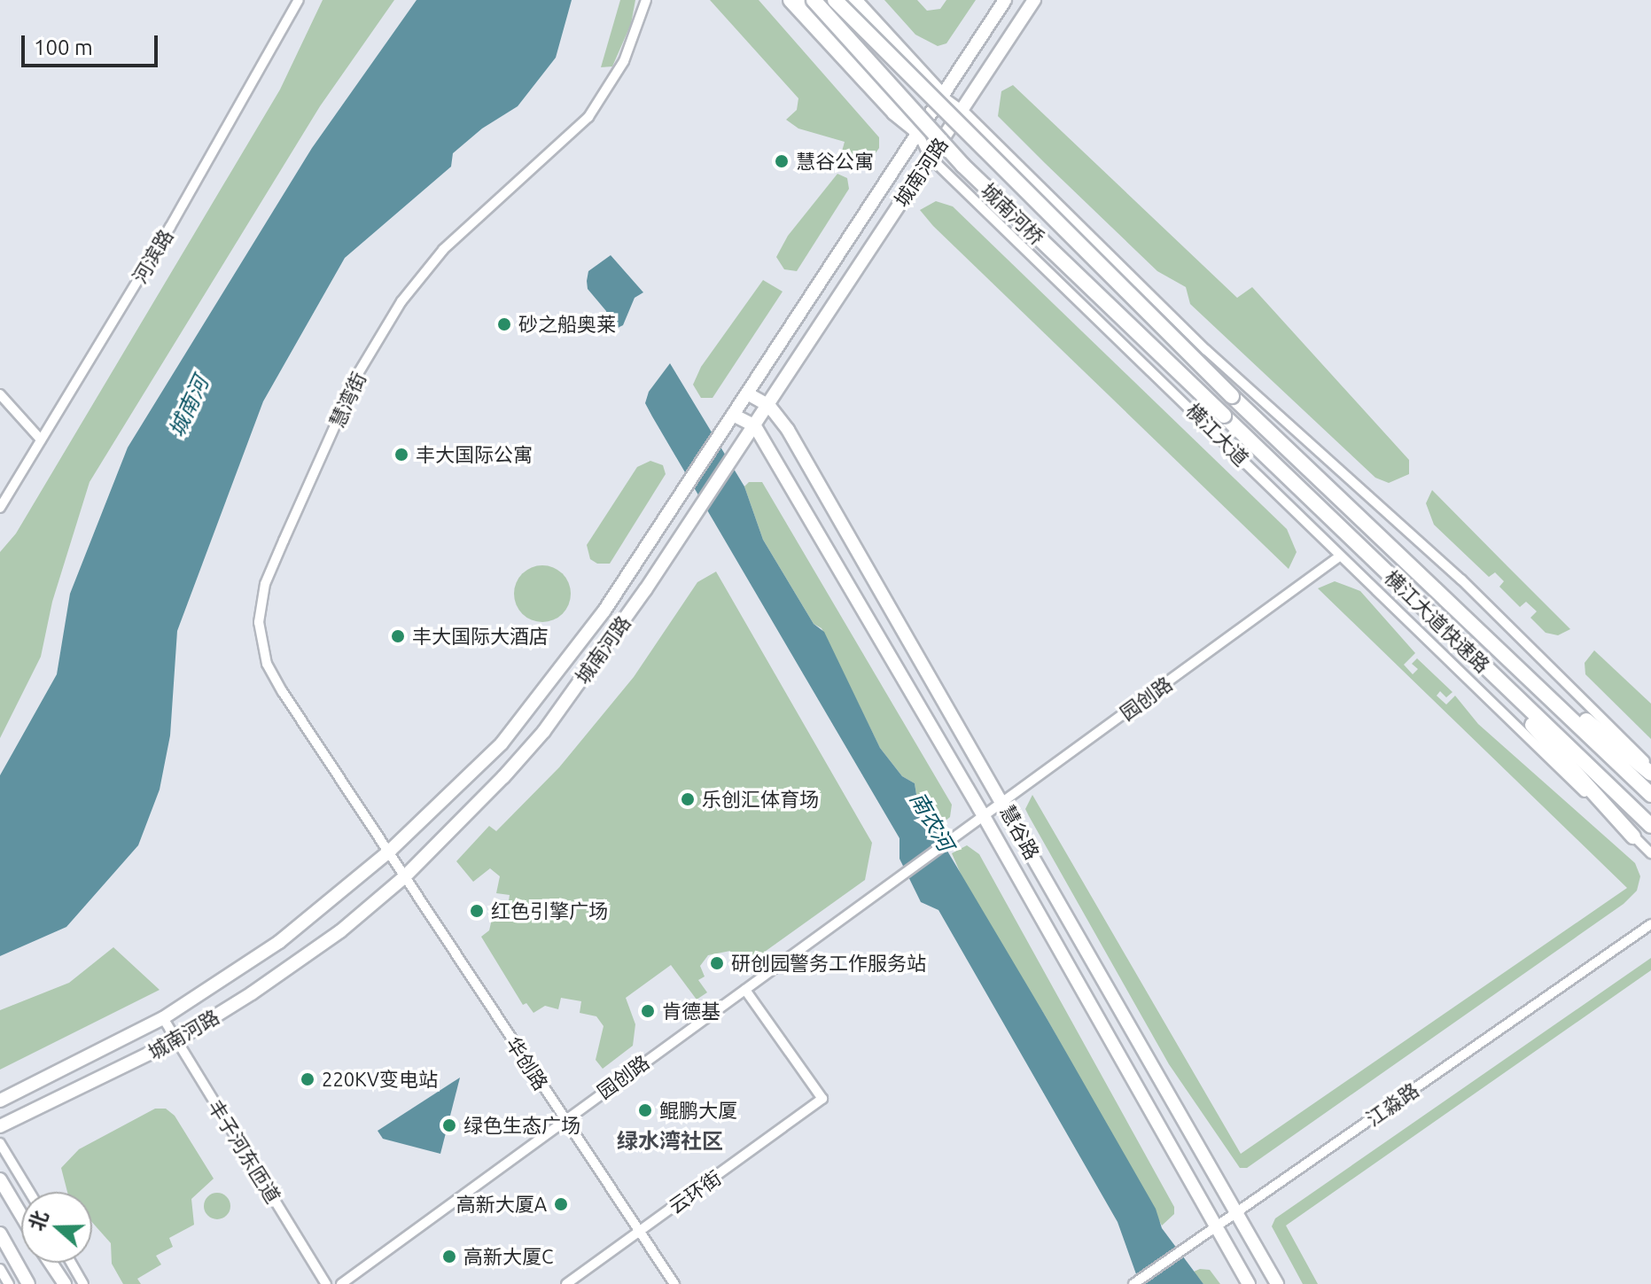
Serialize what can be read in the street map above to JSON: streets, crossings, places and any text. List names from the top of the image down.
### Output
{
  "streets": {
    "highway": ["城南河桥", "横江大道快速路"],
    "main road": ["城南河路", "慧谷路"],
    "street": [
      "河滨路",
      "慧湾街",
      "横江大道",
      "园创路",
      "华创路",
      "江淼路",
      "丰子河东匝道",
      "云环街"
    ]
  },
  "crossings": [
    ["城南河路", "慧湾街"],
    ["城南河路", "横江大道"],
    ["城南河路", "慧谷路"],
    ["城南河路", "华创路"],
    ["城南河路", "丰子河东匝道"],
    ["城南河桥", "横江大道快速路"],
    ["慧湾街", "华创路"],
    ["横江大道", "园创路"],
    ["园创路", "慧谷路"],
    ["园创路", "华创路"],
    ["园创路", "云环街"],
    ["慧谷路", "江淼路"],
    ["华创路", "云环街"]
  ],
  "districts": ["绿水湾社区"],
  "water": ["城南河", "南农河"],
  "places": [
    "慧谷公寓",
    "砂之船奥莱",
    "丰大国际公寓",
    "丰大国际大酒店",
    "乐创汇体育场",
    "红色引擎广场",
    "研创园警务工作服务站",
    "肯德基",
    "220KV变电站",
    "鲲鹏大厦",
    "绿色生态广场",
    "高新大厦A",
    "高新大厦C"
  ],
  "scale_bar": "100 m",
  "north": "left"
}
